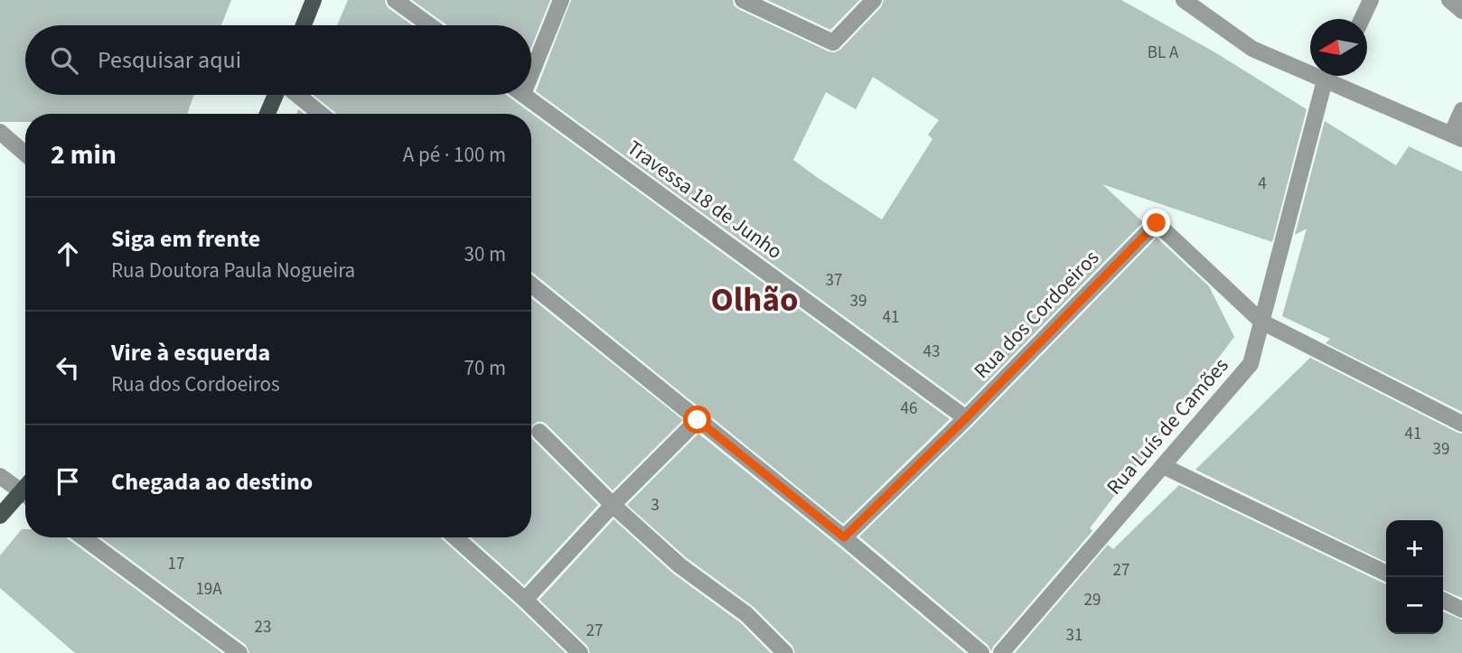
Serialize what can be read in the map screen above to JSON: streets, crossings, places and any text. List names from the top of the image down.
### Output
{
  "streets": {
    "street": ["Travessa 18 de Junho", "Rua dos Cordoeiros", "Rua Luís de Camões"]
  },
  "crossings": [
    ["Travessa 18 de Junho", "Rua dos Cordoeiros"],
    ["Rua dos Cordoeiros", "Rua Luís de Camões"]
  ],
  "districts": ["Olhão"],
  "house_numbers": [
    "BL A",
    "4",
    "37",
    "39",
    "41",
    "43",
    "46",
    "41",
    "39",
    "3",
    "17",
    "27",
    "19A",
    "29",
    "23",
    "27",
    "31"
  ],
  "north": "left",
  "page": {
    "search": "Pesquisar aqui",
    "heading": ["2 min", "A pé · 100 m"],
    "list": [
      ["Siga em frente", "Rua Doutora Paula Nogueira", "30 m"],
      ["Vire à esquerda", "Rua dos Cordoeiros", "70 m"],
      "Chegada ao destino"
    ],
    "map_buttons": ["+", "−"]
  }
}
